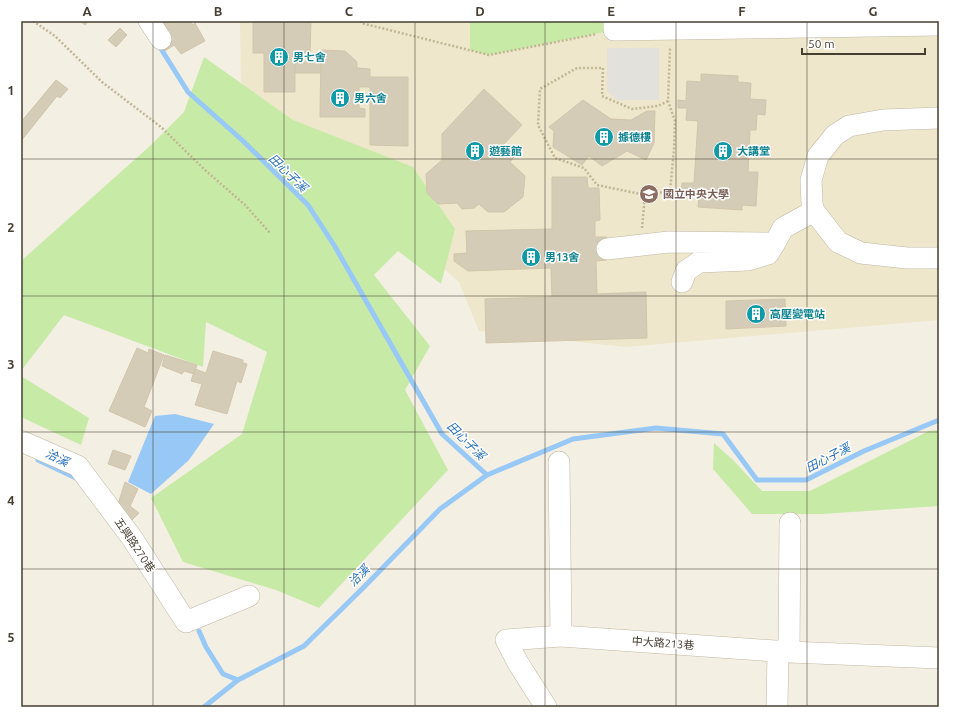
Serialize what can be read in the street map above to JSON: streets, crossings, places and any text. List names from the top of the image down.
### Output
{
  "streets": {
    "street": ["五興路270巷", "中大路213巷"]
  },
  "water": ["田心子溪", "洽溪"],
  "places": {
    "building": [
      "男七舍",
      "男六舍",
      "據德樓",
      "遊藝館",
      "大講堂",
      "男13舍",
      "高壓變電站"
    ],
    "school or university": ["國立中央大學"]
  },
  "scale_bar": "50 m",
  "grid": {
    "columns": [
      "A",
      "B",
      "C",
      "D",
      "E",
      "F",
      "G"
    ],
    "rows": [
      "1",
      "2",
      "3",
      "4",
      "5"
    ]
  }
}
